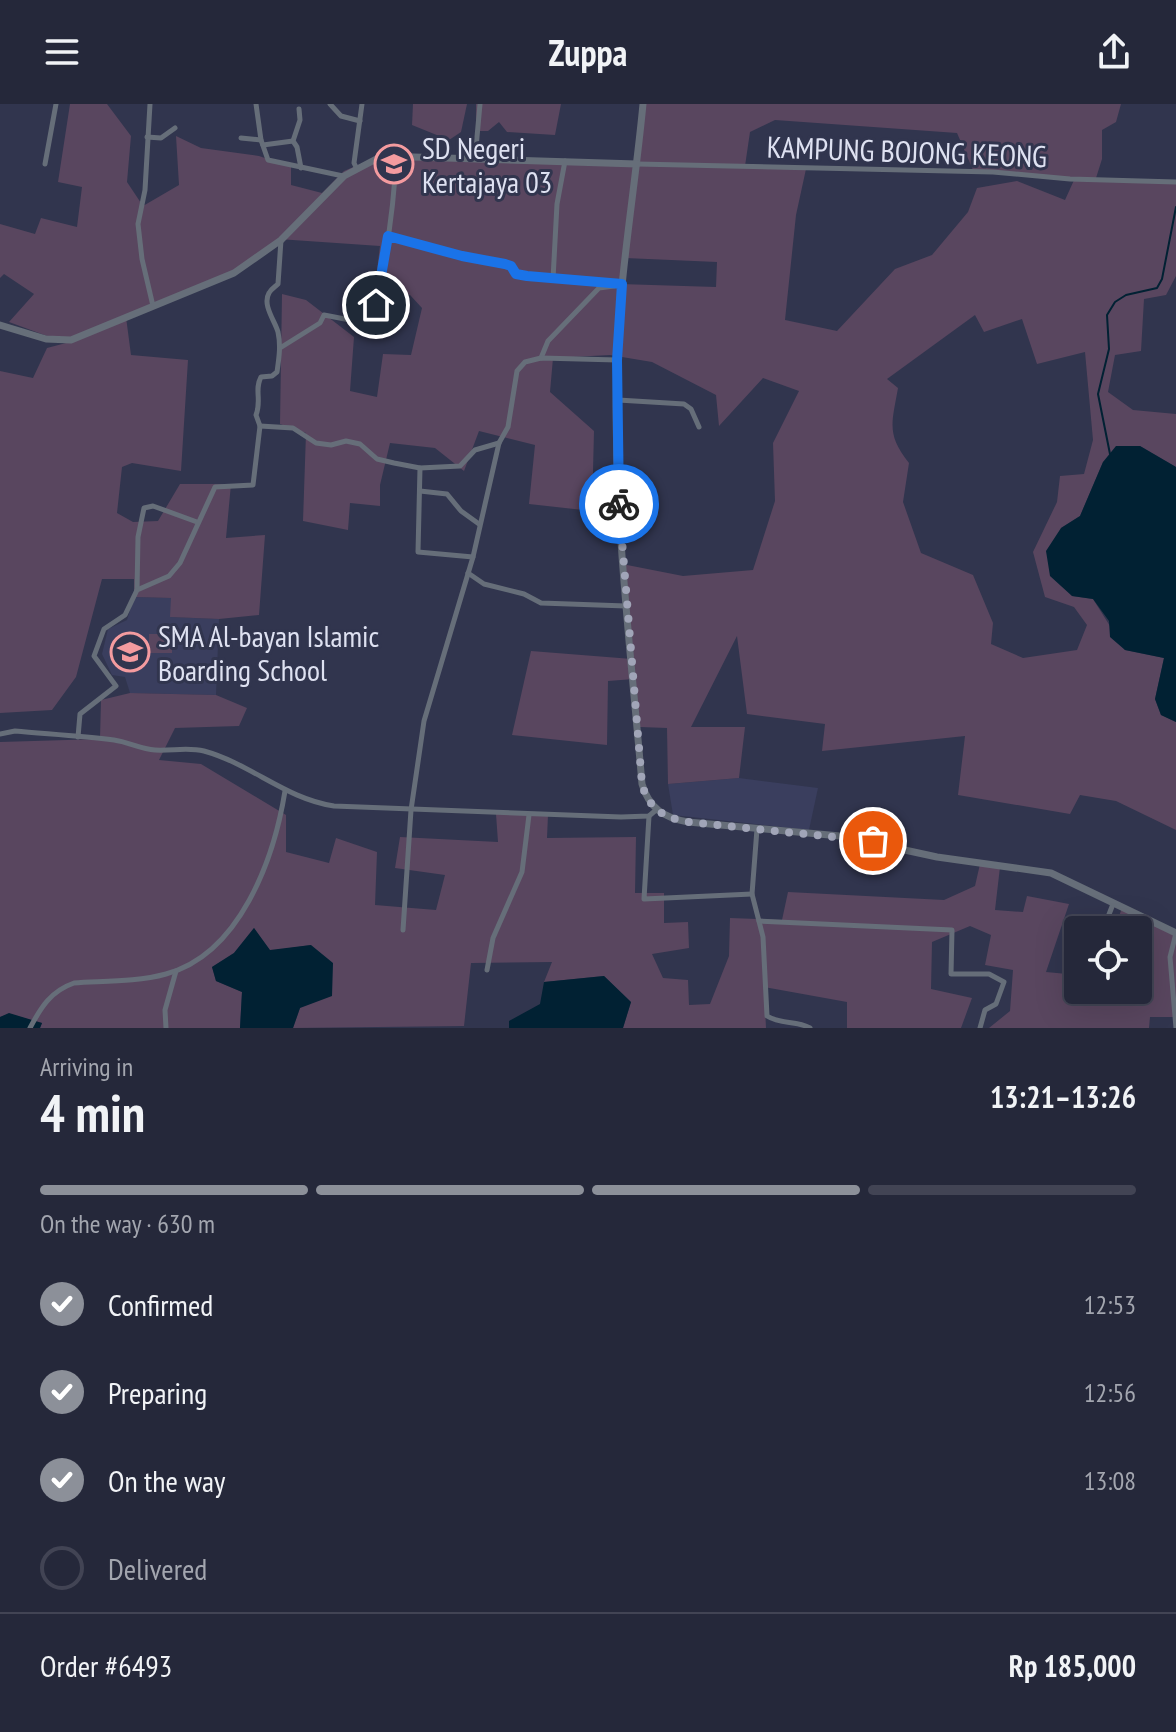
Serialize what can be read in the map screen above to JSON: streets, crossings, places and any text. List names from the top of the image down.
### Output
{
  "streets": {
    "street": ["KAMPUNG BOJONG KEONG"]
  },
  "places": {
    "school or university": ["SD Negeri Kertajaya 03", "SMA Al-bayan Islamic Boarding School"]
  },
  "page": {
    "header": "Zuppa",
    "heading": ["4 min", "Arriving in", "13:21–13:26"],
    "panel": ["Order #6493", "Rp 185,000"],
    "bar": "On the way · 630 m",
    "list": [
      ["Confirmed", "12:53"],
      ["Preparing", "12:56"],
      ["On the way", "13:08"],
      "Delivered"
    ]
  }
}
